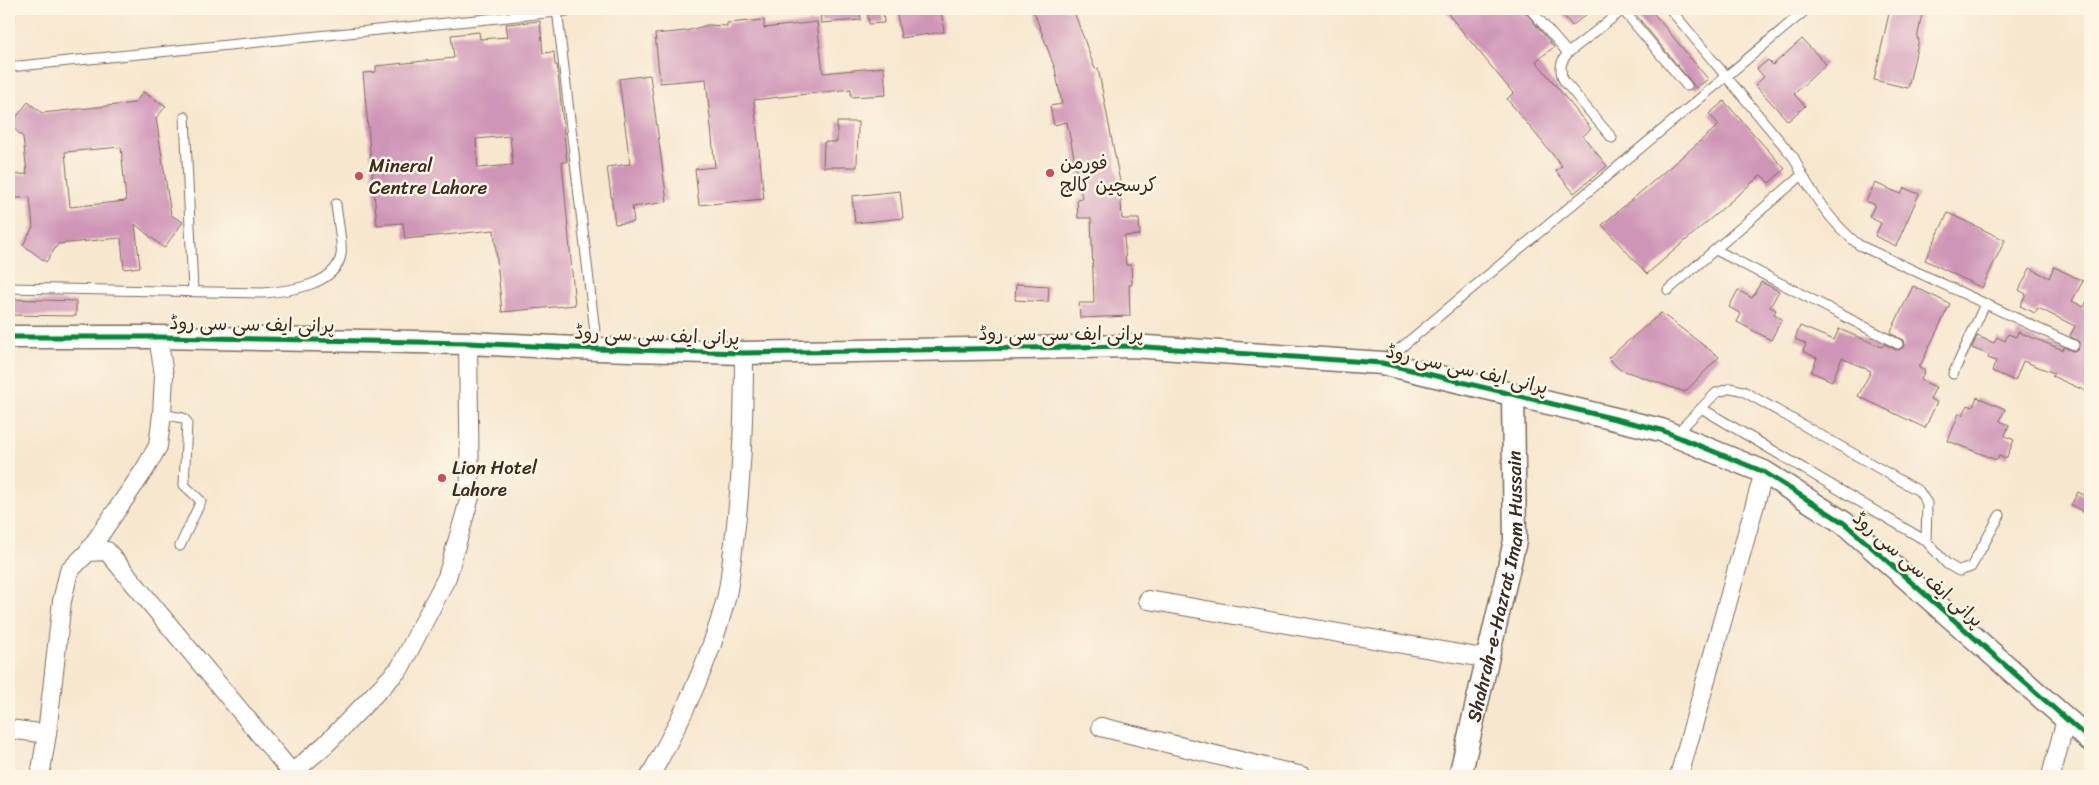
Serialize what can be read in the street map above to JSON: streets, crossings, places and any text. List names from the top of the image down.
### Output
{
  "streets": {
    "street": ["پرانی ایف سی سی روڈ", "Shahrah-e-Hazrat Imam Hussain"]
  },
  "crossings": [
    ["پرانی ایف سی سی روڈ", "Shahrah-e-Hazrat Imam Hussain"]
  ],
  "places": ["فورمن کرسچین کالج", "Mineral Centre Lahore", "Lion Hotel Lahore"]
}
